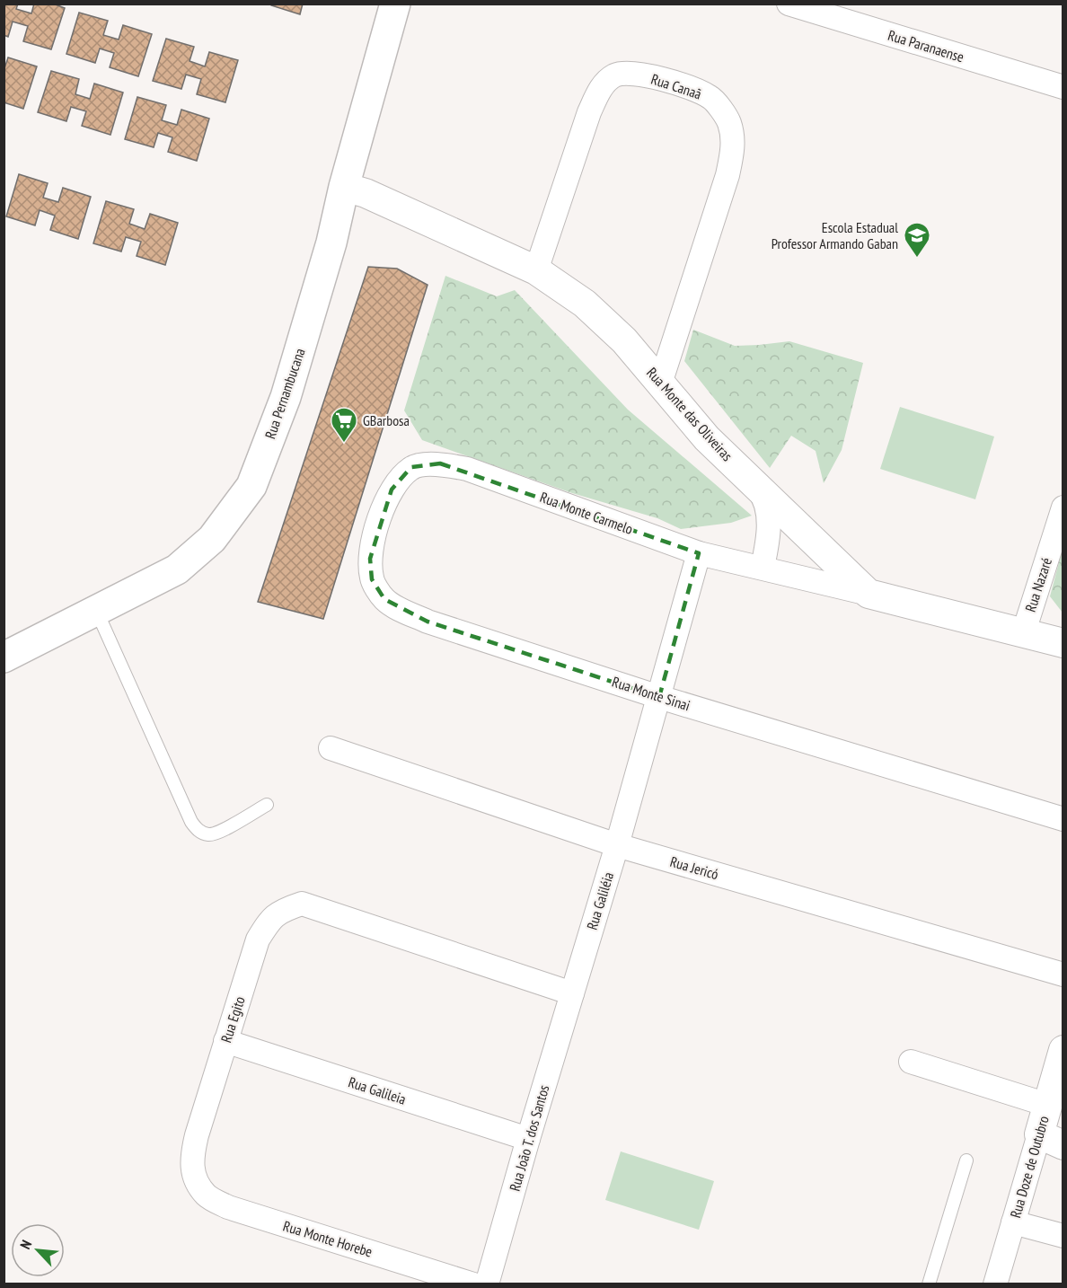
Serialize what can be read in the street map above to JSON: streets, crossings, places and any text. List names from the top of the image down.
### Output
{
  "streets": {
    "main road": ["Rua Pernambucana"],
    "street": [
      "Rua Paranaense",
      "Rua Canaã",
      "Rua Monte das Oliveiras",
      "Rua Monte Carmelo",
      "Rua Nazaré",
      "Rua Monte Sinai",
      "Rua Jericó",
      "Rua Galiléia",
      "Rua Egito",
      "Rua Galileia",
      "Rua João T. dos Santos",
      "Rua Doze de Outubro",
      "Rua Monte Horebe"
    ]
  },
  "crossings": [
    ["Rua Canaã", "Rua Monte das Oliveiras"],
    ["Rua Pernambucana", "Rua Monte das Oliveiras"],
    ["Rua Monte das Oliveiras", "Rua Monte Carmelo"],
    ["Rua Monte Carmelo", "Rua Monte Sinai"],
    ["Rua Monte Carmelo", "Rua Galiléia"],
    ["Rua Monte Sinai", "Rua Galiléia"],
    ["Rua Jericó", "Rua Galiléia"],
    ["Rua Galiléia", "Rua Egito"],
    ["Rua Galiléia", "Rua João T. dos Santos"],
    ["Rua Egito", "Rua Galileia"],
    ["Rua Egito", "Rua João T. dos Santos"],
    ["Rua Egito", "Rua Monte Horebe"],
    ["Rua Galileia", "Rua João T. dos Santos"]
  ],
  "places": {
    "school or university": ["Escola Estadual Professor Armando Gaban"],
    "supermarket": ["GBarbosa"]
  },
  "north": "top left"
}
